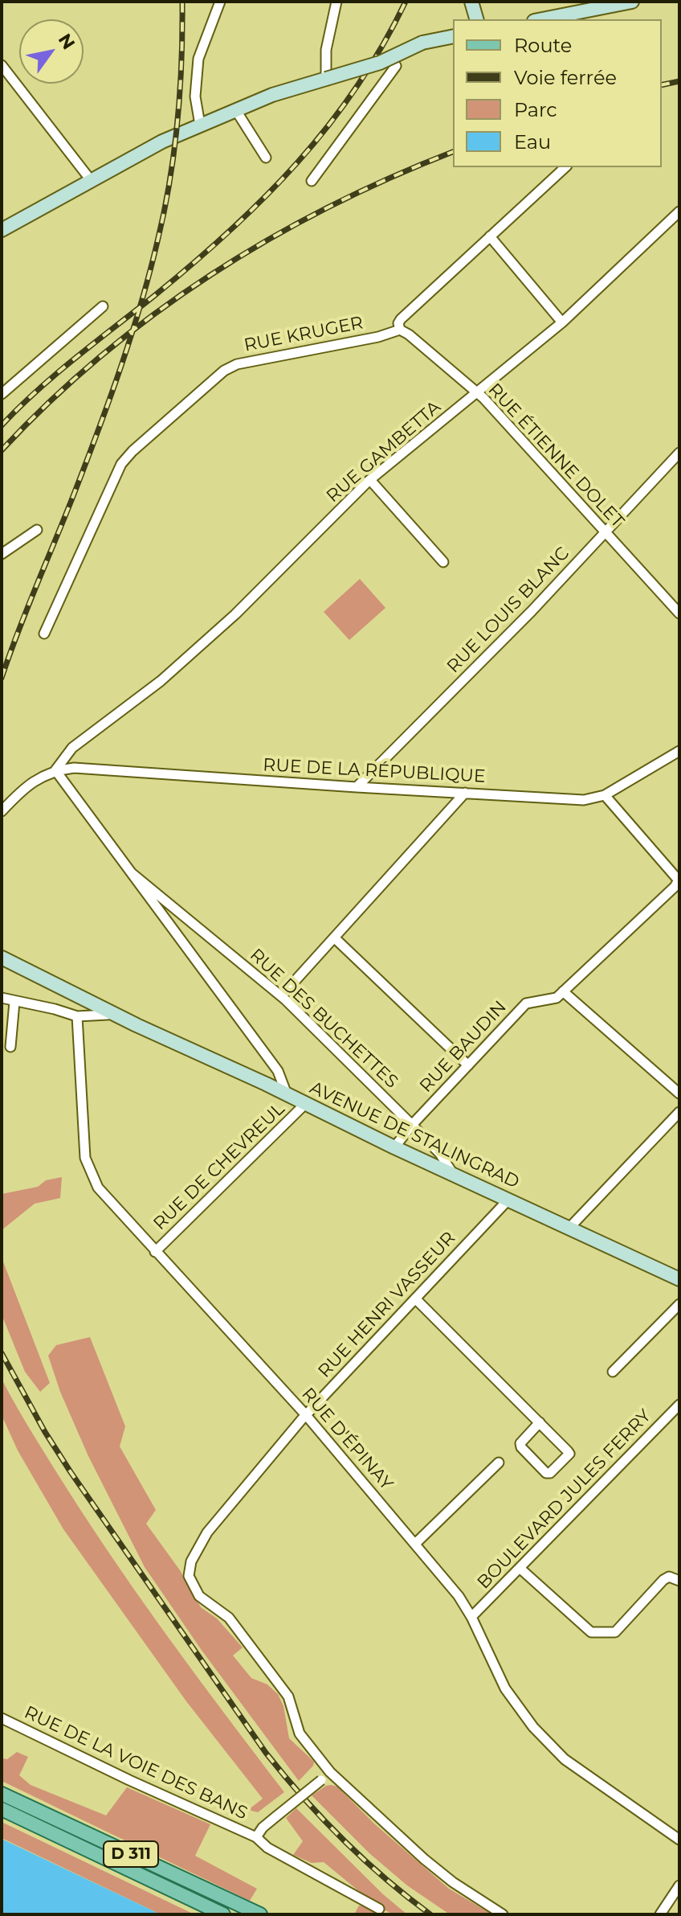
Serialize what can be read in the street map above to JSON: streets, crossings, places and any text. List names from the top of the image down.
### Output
{
  "streets": {
    "main road": ["AVENUE DE STALINGRAD", "D 311"],
    "street": [
      "RUE KRUGER",
      "RUE GAMBETTA",
      "RUE ÉTIENNE DOLET",
      "RUE LOUIS BLANC",
      "RUE DE LA RÉPUBLIQUE",
      "RUE DES BUCHETTES",
      "RUE BAUDIN",
      "RUE DE CHEVREUL",
      "RUE HENRI VASSEUR",
      "RUE D'ÉPINAY",
      "BOULEVARD JULES FERRY",
      "RUE DE LA VOIE DES BANS"
    ]
  },
  "crossings": [
    ["RUE KRUGER", "RUE ÉTIENNE DOLET"],
    ["RUE GAMBETTA", "RUE ÉTIENNE DOLET"],
    ["RUE GAMBETTA", "RUE DE LA RÉPUBLIQUE"],
    ["RUE GAMBETTA", "AVENUE DE STALINGRAD"],
    ["RUE ÉTIENNE DOLET", "RUE LOUIS BLANC"],
    ["RUE LOUIS BLANC", "RUE DE LA RÉPUBLIQUE"],
    ["RUE DE LA RÉPUBLIQUE", "AVENUE DE STALINGRAD"],
    ["RUE DES BUCHETTES", "RUE BAUDIN"],
    ["RUE DES BUCHETTES", "AVENUE DE STALINGRAD"],
    ["RUE BAUDIN", "AVENUE DE STALINGRAD"],
    ["AVENUE DE STALINGRAD", "RUE DE CHEVREUL"],
    ["AVENUE DE STALINGRAD", "RUE HENRI VASSEUR"],
    ["RUE DE CHEVREUL", "RUE D'ÉPINAY"],
    ["RUE HENRI VASSEUR", "RUE D'ÉPINAY"],
    ["RUE HENRI VASSEUR", "RUE DE LA VOIE DES BANS"],
    ["RUE D'ÉPINAY", "BOULEVARD JULES FERRY"]
  ],
  "legend": [
    "Route",
    "Voie ferrée",
    "Parc",
    "Eau"
  ],
  "north": "top right"
}
